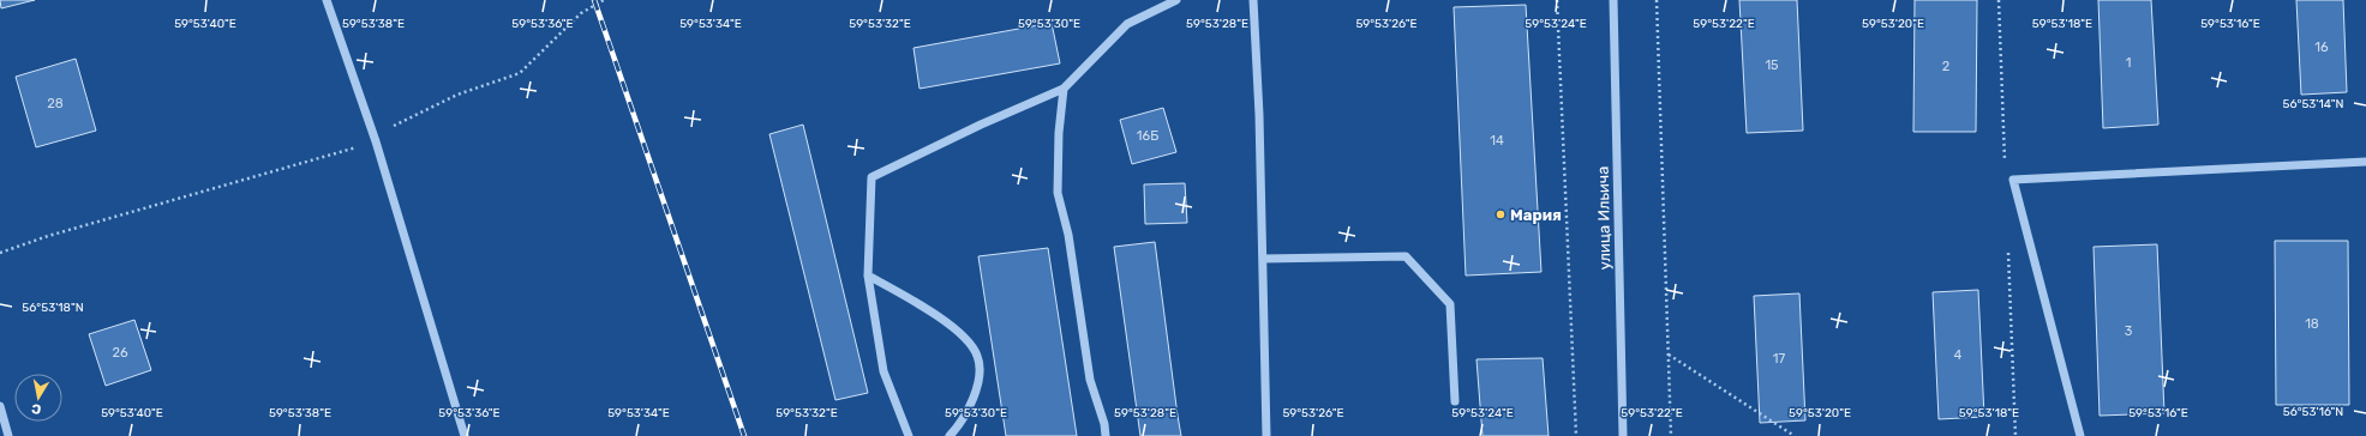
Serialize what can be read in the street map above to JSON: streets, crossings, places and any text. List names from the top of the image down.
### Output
{
  "streets": {
    "street": ["улица Ильича"]
  },
  "places": ["Мария"],
  "house_numbers": [
    "16",
    "1",
    "15",
    "2",
    "28",
    "16Б",
    "14",
    "18",
    "3",
    "26",
    "4",
    "17"
  ],
  "north": "bottom",
  "coordinates": [
    "59°53'40\"E",
    "59°53'38\"E",
    "59°53'36\"E",
    "59°53'34\"E",
    "59°53'32\"E",
    "59°53'30\"E",
    "59°53'28\"E",
    "59°53'26\"E",
    "59°53'24\"E",
    "59°53'22\"E",
    "59°53'20\"E",
    "59°53'18\"E",
    "59°53'16\"E",
    "56°53'14\"N",
    "56°53'18\"N",
    "56°53'16\"N"
  ]
}
